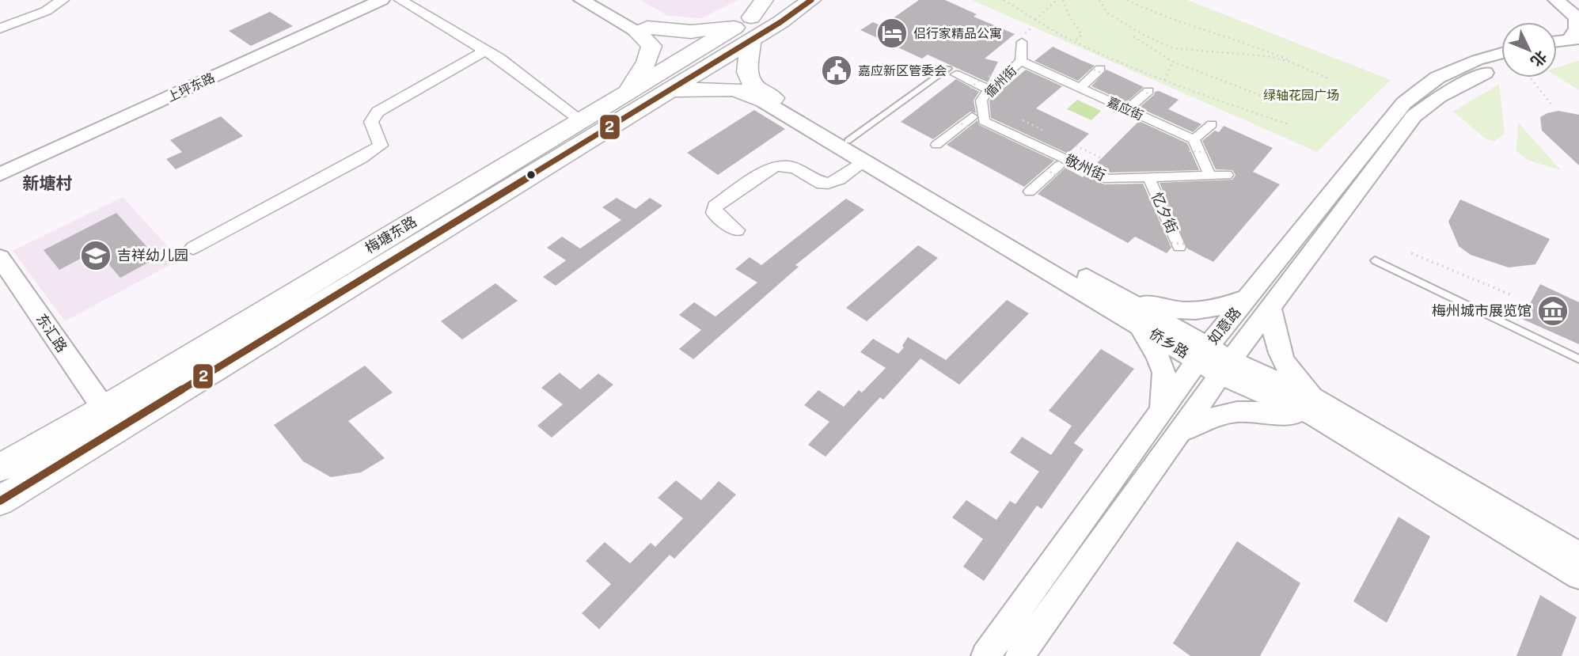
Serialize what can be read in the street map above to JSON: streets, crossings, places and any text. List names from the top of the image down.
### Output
{
  "streets": {
    "main road": ["梅塘东路"],
    "street": [
      "循州街",
      "上坪东路",
      "嘉应街",
      "敬州街",
      "忆夕街",
      "如意路",
      "东汇路",
      "侨乡路"
    ]
  },
  "crossings": [
    ["循州街", "嘉应街"],
    ["循州街", "敬州街"],
    ["敬州街", "忆夕街"],
    ["梅塘东路", "东汇路"],
    ["如意路", "侨乡路"]
  ],
  "districts": ["新塘村"],
  "parks": ["绿轴花园广场"],
  "places": {
    "hotel": ["侣行家精品公寓"],
    "public building": ["嘉应新区管委会"],
    "school or university": ["吉祥幼儿园"],
    "museum": ["梅州城市展览馆"]
  },
  "lines": ["transit line 2"],
  "north": "bottom right"
}
